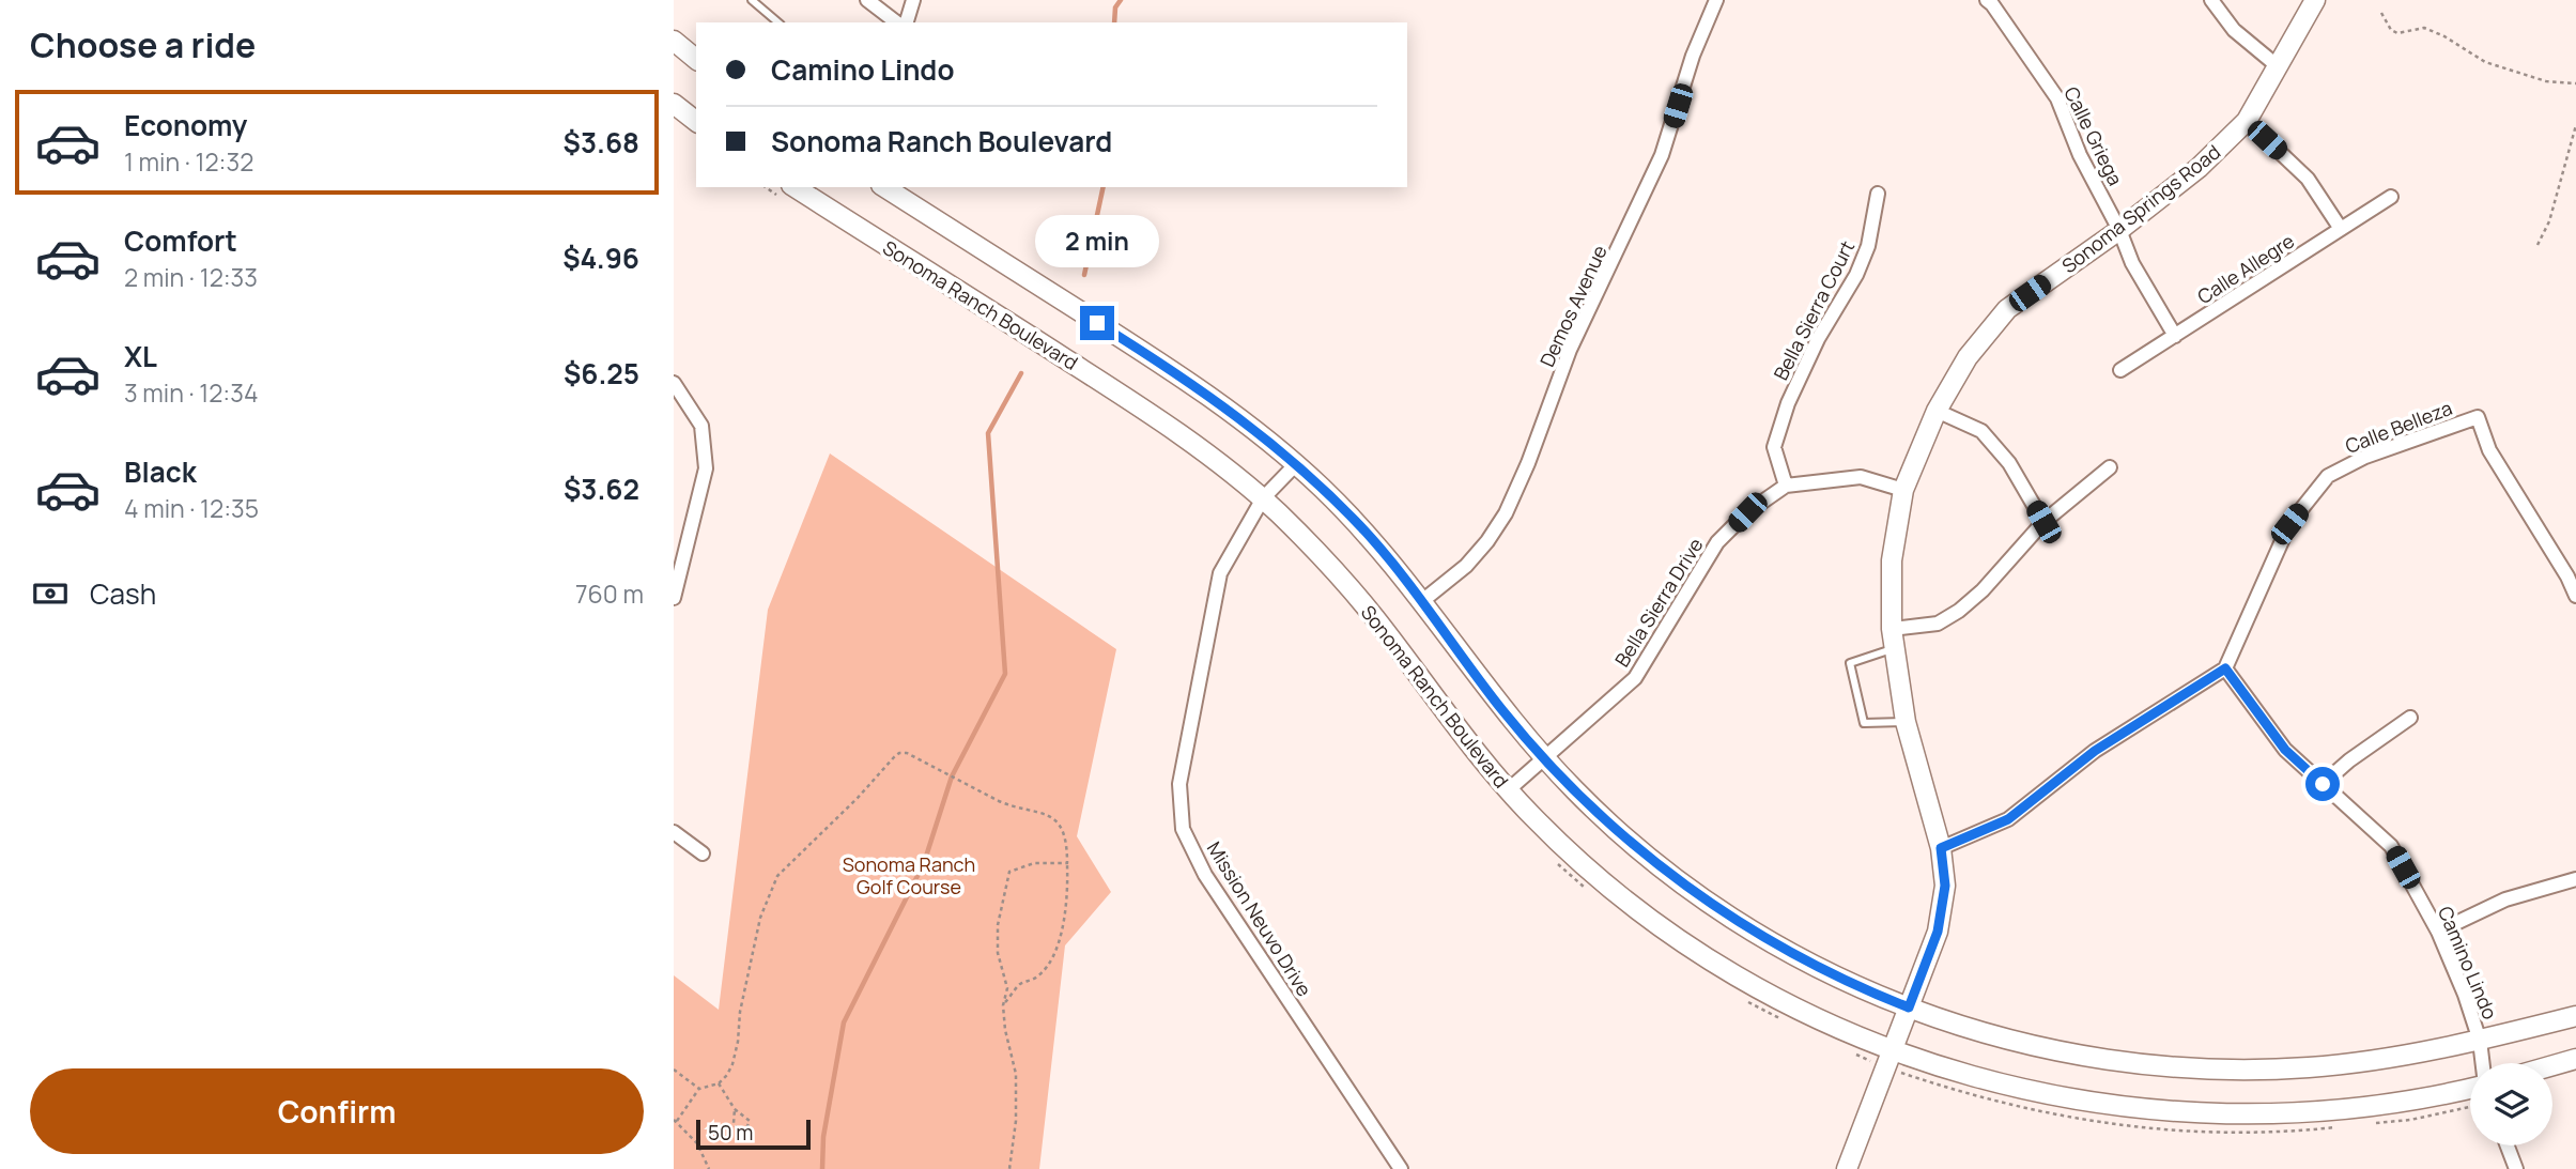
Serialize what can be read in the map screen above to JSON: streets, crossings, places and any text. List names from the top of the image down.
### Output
{
  "streets": {
    "main road": ["Sonoma Springs Road", "Sonoma Ranch Boulevard"],
    "street": [
      "Calle Griega",
      "Calle Allegre",
      "Demos Avenue",
      "Bella Sierra Court",
      "Calle Belleza",
      "Bella Sierra Drive",
      "Mission Neuvo Drive",
      "Camino Lindo"
    ]
  },
  "crossings": [
    ["Calle Griega", "Sonoma Springs Road"],
    ["Calle Griega", "Calle Allegre"],
    ["Sonoma Springs Road", "Sonoma Ranch Boulevard"],
    ["Sonoma Springs Road", "Bella Sierra Drive"],
    ["Sonoma Ranch Boulevard", "Bella Sierra Drive"],
    ["Sonoma Ranch Boulevard", "Mission Neuvo Drive"],
    ["Bella Sierra Court", "Bella Sierra Drive"],
    ["Calle Belleza", "Camino Lindo"]
  ],
  "parks": ["Sonoma Ranch Golf Course"],
  "scale_bar": "50 m",
  "page": {
    "heading": "Choose a ride",
    "banner": ["Camino Lindo", "Sonoma Ranch Boulevard"],
    "list": [
      {
        "name": "Economy",
        "note": "1 min · 12:32",
        "value": "$3.68"
      },
      {
        "name": "Comfort",
        "note": "2 min · 12:33",
        "value": "$4.96"
      },
      {
        "name": "XL",
        "note": "3 min · 12:34",
        "value": "$6.25"
      },
      {
        "name": "Black",
        "note": "4 min · 12:35",
        "value": "$3.62"
      }
    ],
    "bubble": "2 min",
    "pay": ["Cash", "760 m"],
    "buttons": "Confirm",
    "scale": "50 m"
  }
}
